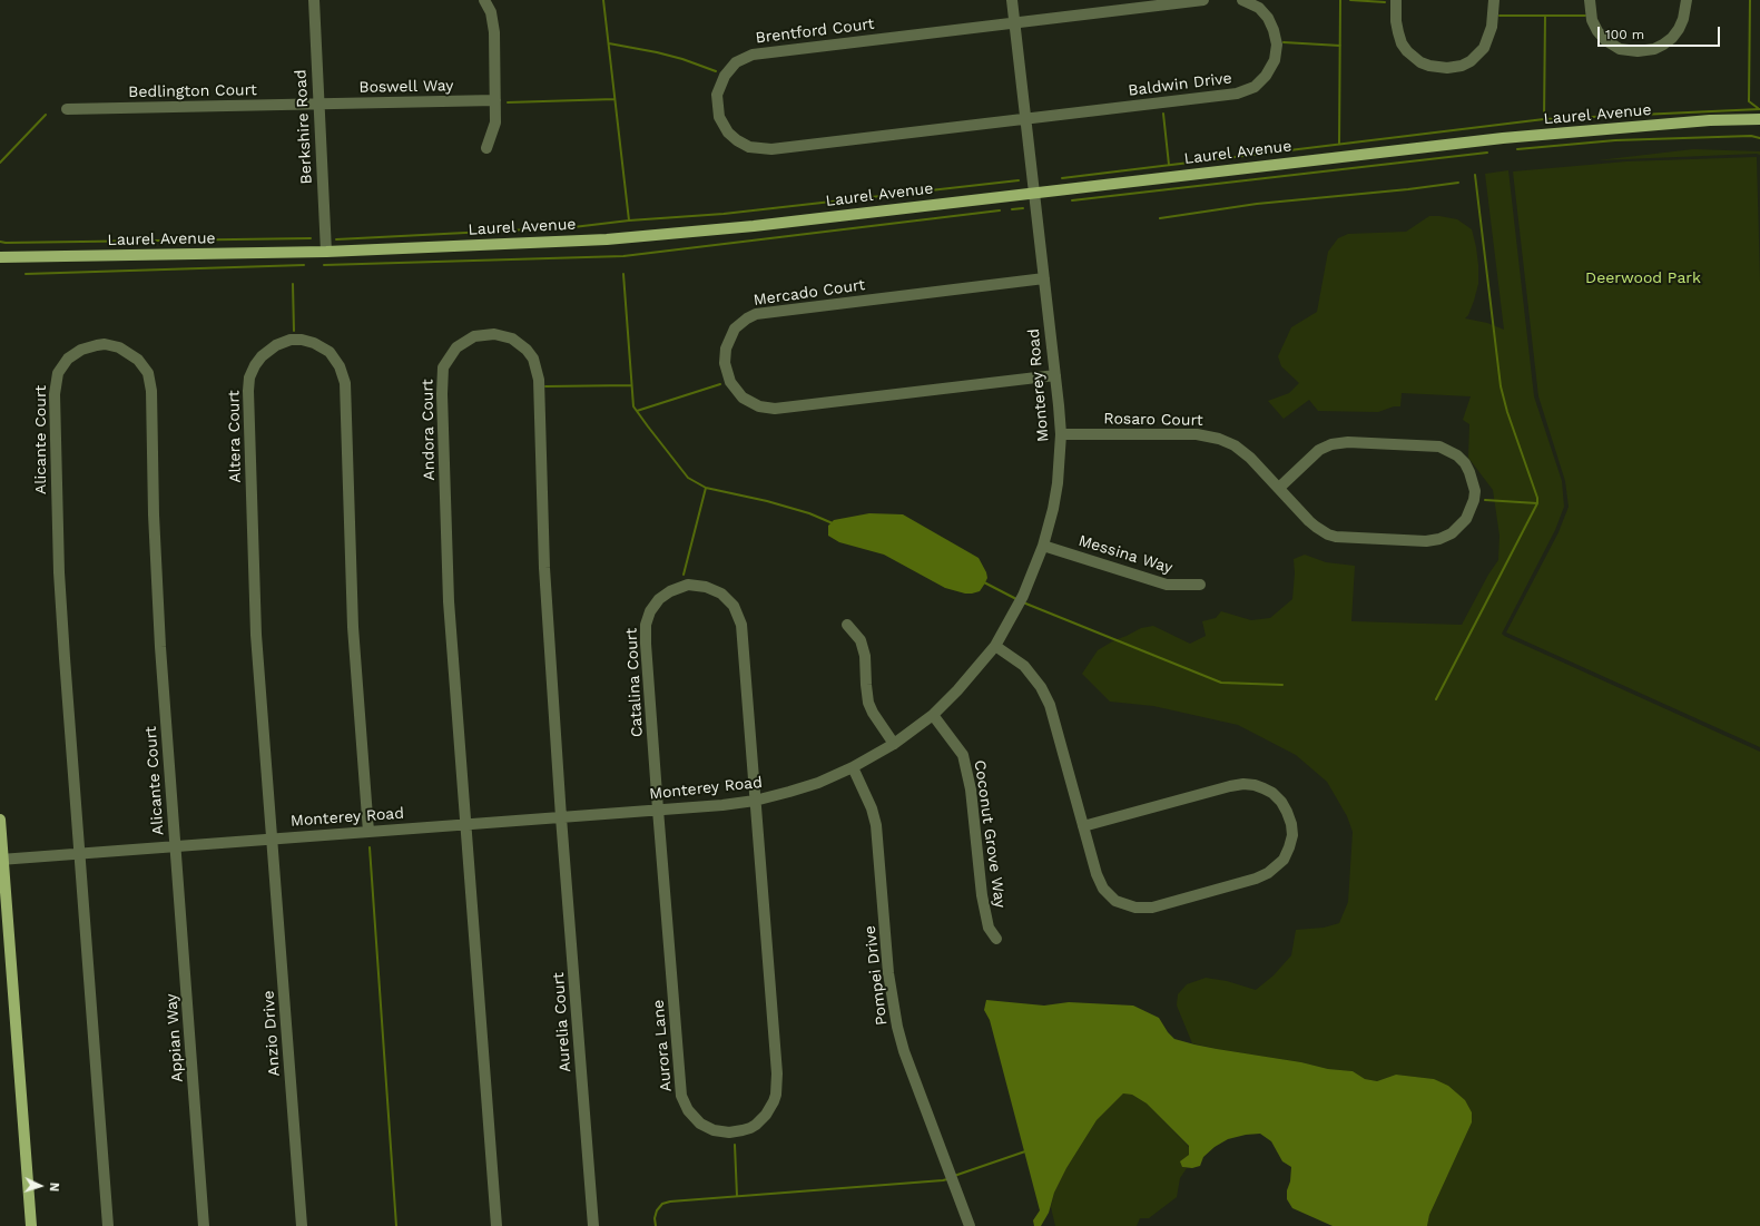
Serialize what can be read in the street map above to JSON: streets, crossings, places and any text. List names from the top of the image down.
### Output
{
  "streets": {
    "main road": ["Laurel Avenue"],
    "street": [
      "Brentford Court",
      "Baldwin Drive",
      "Boswell Way",
      "Bedlington Court",
      "Berkshire Road",
      "Mercado Court",
      "Monterey Road",
      "Rosaro Court",
      "Andora Court",
      "Altera Court",
      "Alicante Court",
      "Messina Way",
      "Catalina Court",
      "Coconut Grove Way",
      "Pompei Drive",
      "Aurelia Court",
      "Anzio Drive",
      "Appian Way",
      "Aurora Lane"
    ]
  },
  "crossings": [
    ["Brentford Court", "Baldwin Drive"],
    ["Brentford Court", "Monterey Road"],
    ["Baldwin Drive", "Monterey Road"],
    ["Boswell Way", "Bedlington Court"],
    ["Boswell Way", "Berkshire Road"],
    ["Bedlington Court", "Berkshire Road"],
    ["Laurel Avenue", "Berkshire Road"],
    ["Laurel Avenue", "Monterey Road"],
    ["Mercado Court", "Monterey Road"],
    ["Monterey Road", "Rosaro Court"],
    ["Monterey Road", "Andora Court"],
    ["Monterey Road", "Altera Court"],
    ["Monterey Road", "Alicante Court"],
    ["Monterey Road", "Messina Way"],
    ["Monterey Road", "Catalina Court"],
    ["Monterey Road", "Coconut Grove Way"],
    ["Monterey Road", "Pompei Drive"],
    ["Monterey Road", "Aurelia Court"],
    ["Monterey Road", "Anzio Drive"],
    ["Monterey Road", "Appian Way"],
    ["Monterey Road", "Aurora Lane"],
    ["Andora Court", "Aurelia Court"],
    ["Altera Court", "Anzio Drive"],
    ["Alicante Court", "Appian Way"],
    ["Catalina Court", "Aurora Lane"]
  ],
  "parks": ["Deerwood Park"],
  "scale_bar": "100 m",
  "north": "right"
}
